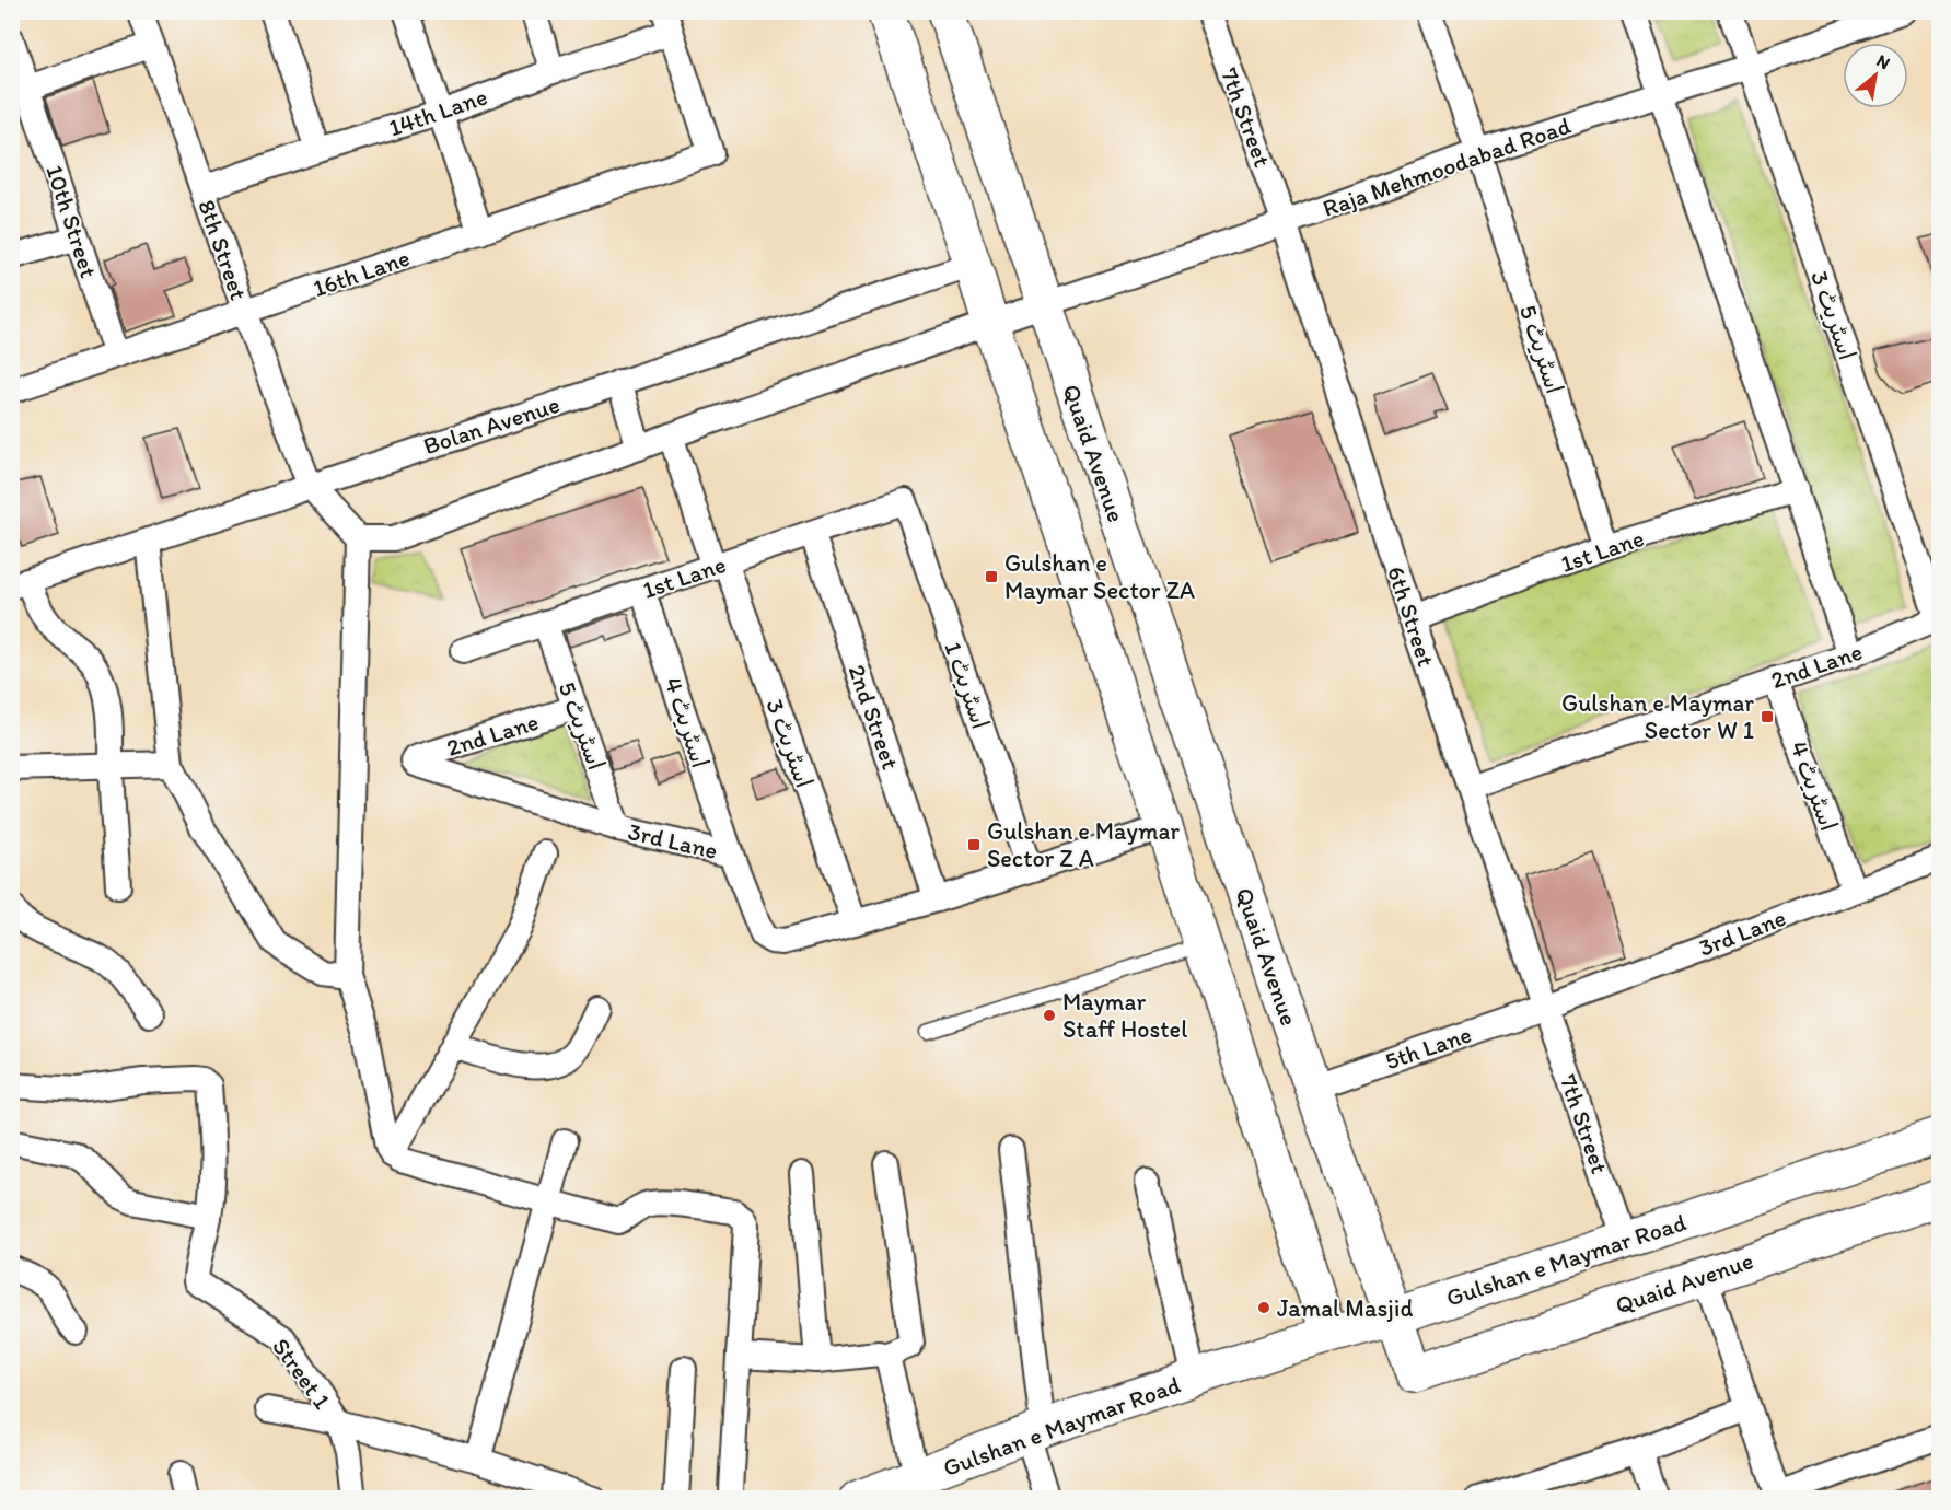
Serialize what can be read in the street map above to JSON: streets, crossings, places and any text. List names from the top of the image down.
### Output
{
  "streets": {
    "main road": ["Quaid Avenue", "Gulshan e Maymar Road"],
    "street": [
      "14th Lane",
      "7th Street",
      "Raja Mehmoodabad Road",
      "10th Street",
      "8th Street",
      "16th Lane",
      "اسٹریٹ 3",
      "اسٹریٹ 5",
      "Bolan Avenue",
      "1st Lane",
      "6th Street",
      "2nd Lane",
      "اسٹریٹ 1",
      "2nd Street",
      "اسٹریٹ 4",
      "3rd Lane",
      "5th Lane",
      "Street 1"
    ]
  },
  "crossings": [
    ["14th Lane", "8th Street"],
    ["14th Lane", "16th Lane"],
    ["7th Street", "Raja Mehmoodabad Road"],
    ["7th Street", "6th Street"],
    ["7th Street", "3rd Lane"],
    ["7th Street", "5th Lane"],
    ["7th Street", "Gulshan e Maymar Road"],
    ["Raja Mehmoodabad Road", "اسٹریٹ 3"],
    ["Raja Mehmoodabad Road", "اسٹریٹ 5"],
    ["Raja Mehmoodabad Road", "Quaid Avenue"],
    ["Raja Mehmoodabad Road", "6th Street"],
    ["10th Street", "16th Lane"],
    ["8th Street", "16th Lane"],
    ["8th Street", "Bolan Avenue"],
    ["اسٹریٹ 3", "1st Lane"],
    ["اسٹریٹ 3", "2nd Lane"],
    ["اسٹریٹ 3", "3rd Lane"],
    ["اسٹریٹ 5", "1st Lane"],
    ["اسٹریٹ 5", "2nd Lane"],
    ["اسٹریٹ 5", "3rd Lane"],
    ["Quaid Avenue", "5th Lane"],
    ["Quaid Avenue", "Gulshan e Maymar Road"],
    ["1st Lane", "6th Street"],
    ["1st Lane", "اسٹریٹ 1"],
    ["1st Lane", "2nd Street"],
    ["1st Lane", "اسٹریٹ 4"],
    ["6th Street", "2nd Lane"],
    ["6th Street", "3rd Lane"],
    ["6th Street", "5th Lane"],
    ["2nd Lane", "اسٹریٹ 4"],
    ["2nd Lane", "3rd Lane"],
    ["اسٹریٹ 1", "3rd Lane"],
    ["2nd Street", "3rd Lane"],
    ["اسٹریٹ 4", "3rd Lane"],
    ["3rd Lane", "5th Lane"]
  ],
  "places": {
    "transit": ["Gulshan e Maymar Sector ZA", "Gulshan e Maymar Sector W 1", "Gulshan e Maymar Sector Z A"],
    "other": ["Maymar Staff Hostel", "Jamal Masjid"]
  },
  "north": "top right"
}
